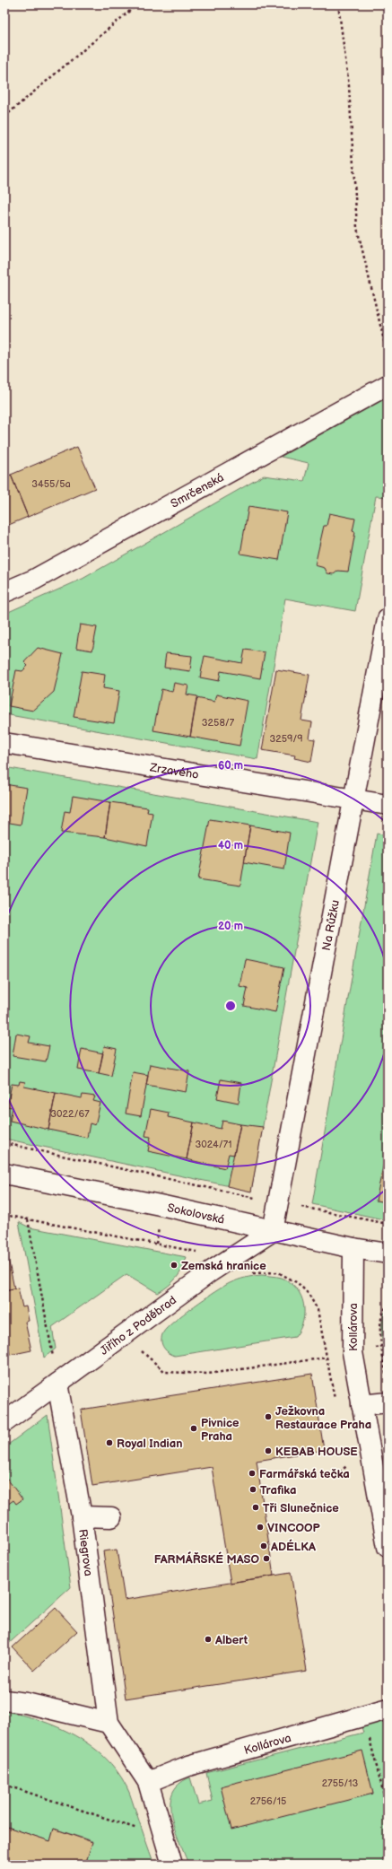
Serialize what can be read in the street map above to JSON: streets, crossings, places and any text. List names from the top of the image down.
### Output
{
  "streets": {
    "street": [
      "Smrčenská",
      "Zrzavého",
      "Na Růžku",
      "Sokolovská",
      "Jiřího z Poděbrad",
      "Kollárova",
      "Riegrova"
    ]
  },
  "crossings": [
    ["Zrzavého", "Na Růžku"],
    ["Na Růžku", "Sokolovská"],
    ["Na Růžku", "Jiřího z Poděbrad"],
    ["Sokolovská", "Jiřího z Poděbrad"],
    ["Sokolovská", "Kollárova"],
    ["Jiřího z Poděbrad", "Riegrova"],
    ["Kollárova", "Riegrova"]
  ],
  "places": [
    "Zemská hranice",
    "Ježkovna Restaurace Praha",
    "Pivnice Praha",
    "Royal Indian",
    "KEBAB HOUSE",
    "Farmářská tečka",
    "Trafika",
    "Tři Slunečnice",
    "VINCOOP",
    "ADÉLKA",
    "FARMÁŘSKÉ MASO",
    "Albert"
  ],
  "house_numbers": [
    "3455/5a",
    "3258/7",
    "3259/9",
    "3022/67",
    "3024/71",
    "2755/13",
    "2756/15"
  ],
  "rings": ["60 m", "40 m", "20 m"]
}
